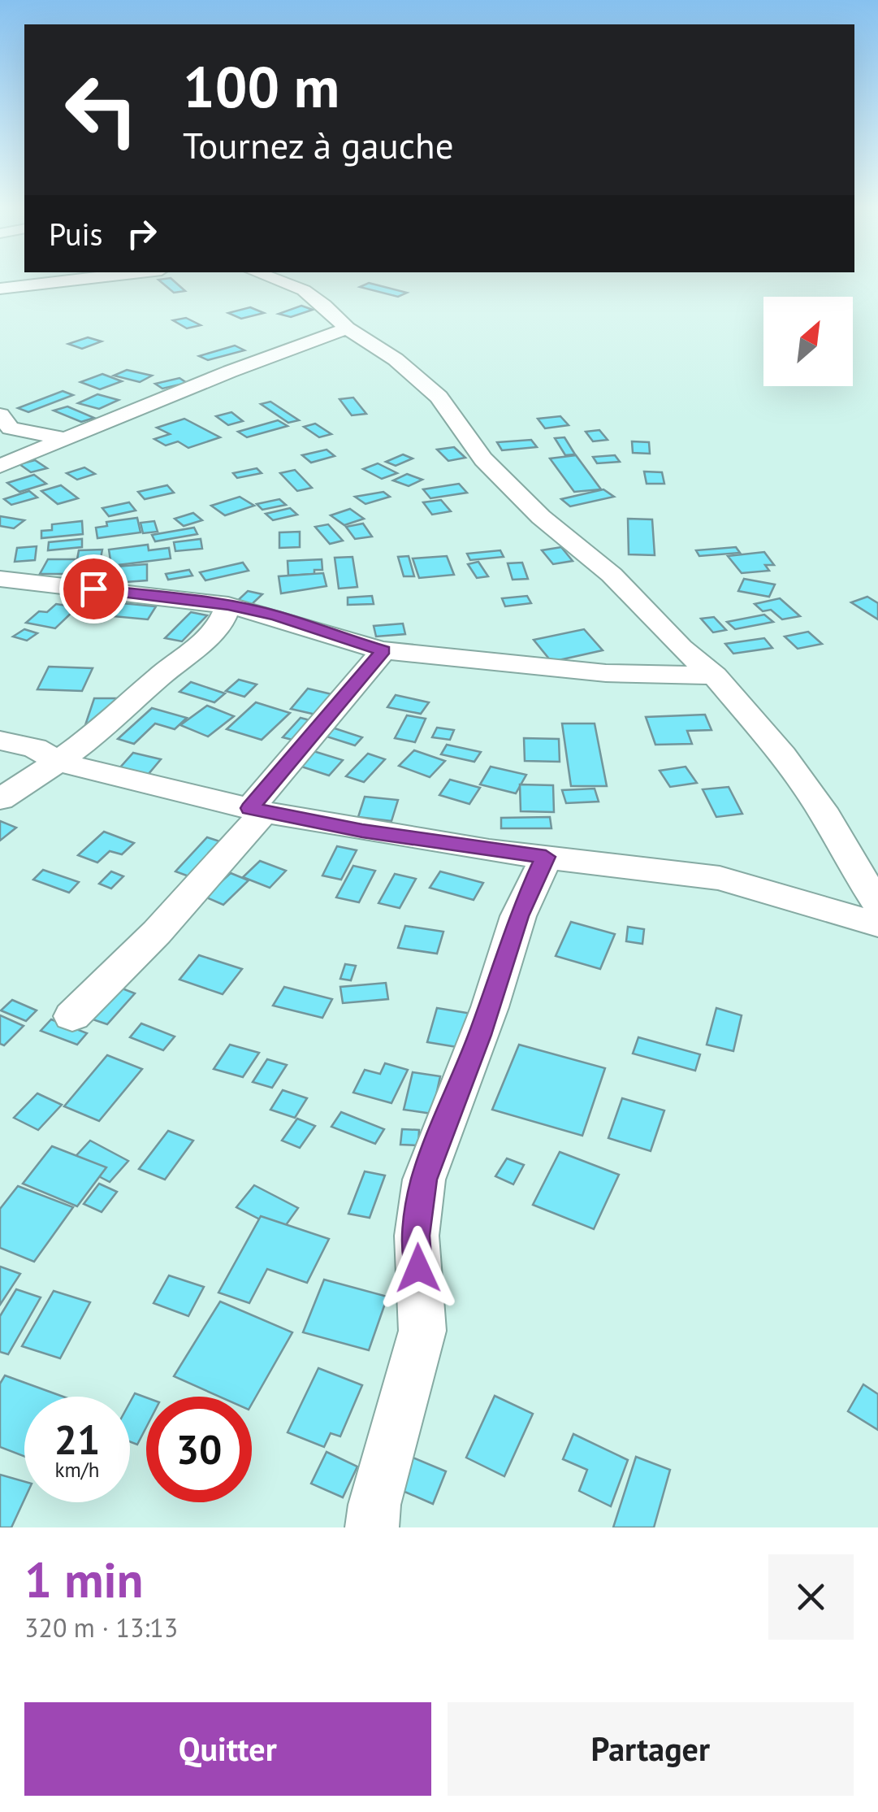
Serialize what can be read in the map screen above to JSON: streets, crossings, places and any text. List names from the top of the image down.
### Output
{
  "north": "top right",
  "page": {
    "turn": ["100 m", "Tournez à gauche"],
    "then": "Puis",
    "speed": "21 km/h",
    "limit": "30",
    "heading": ["1 min", "320 m · 13:13"],
    "buttons": ["Quitter", "Partager"]
  }
}
